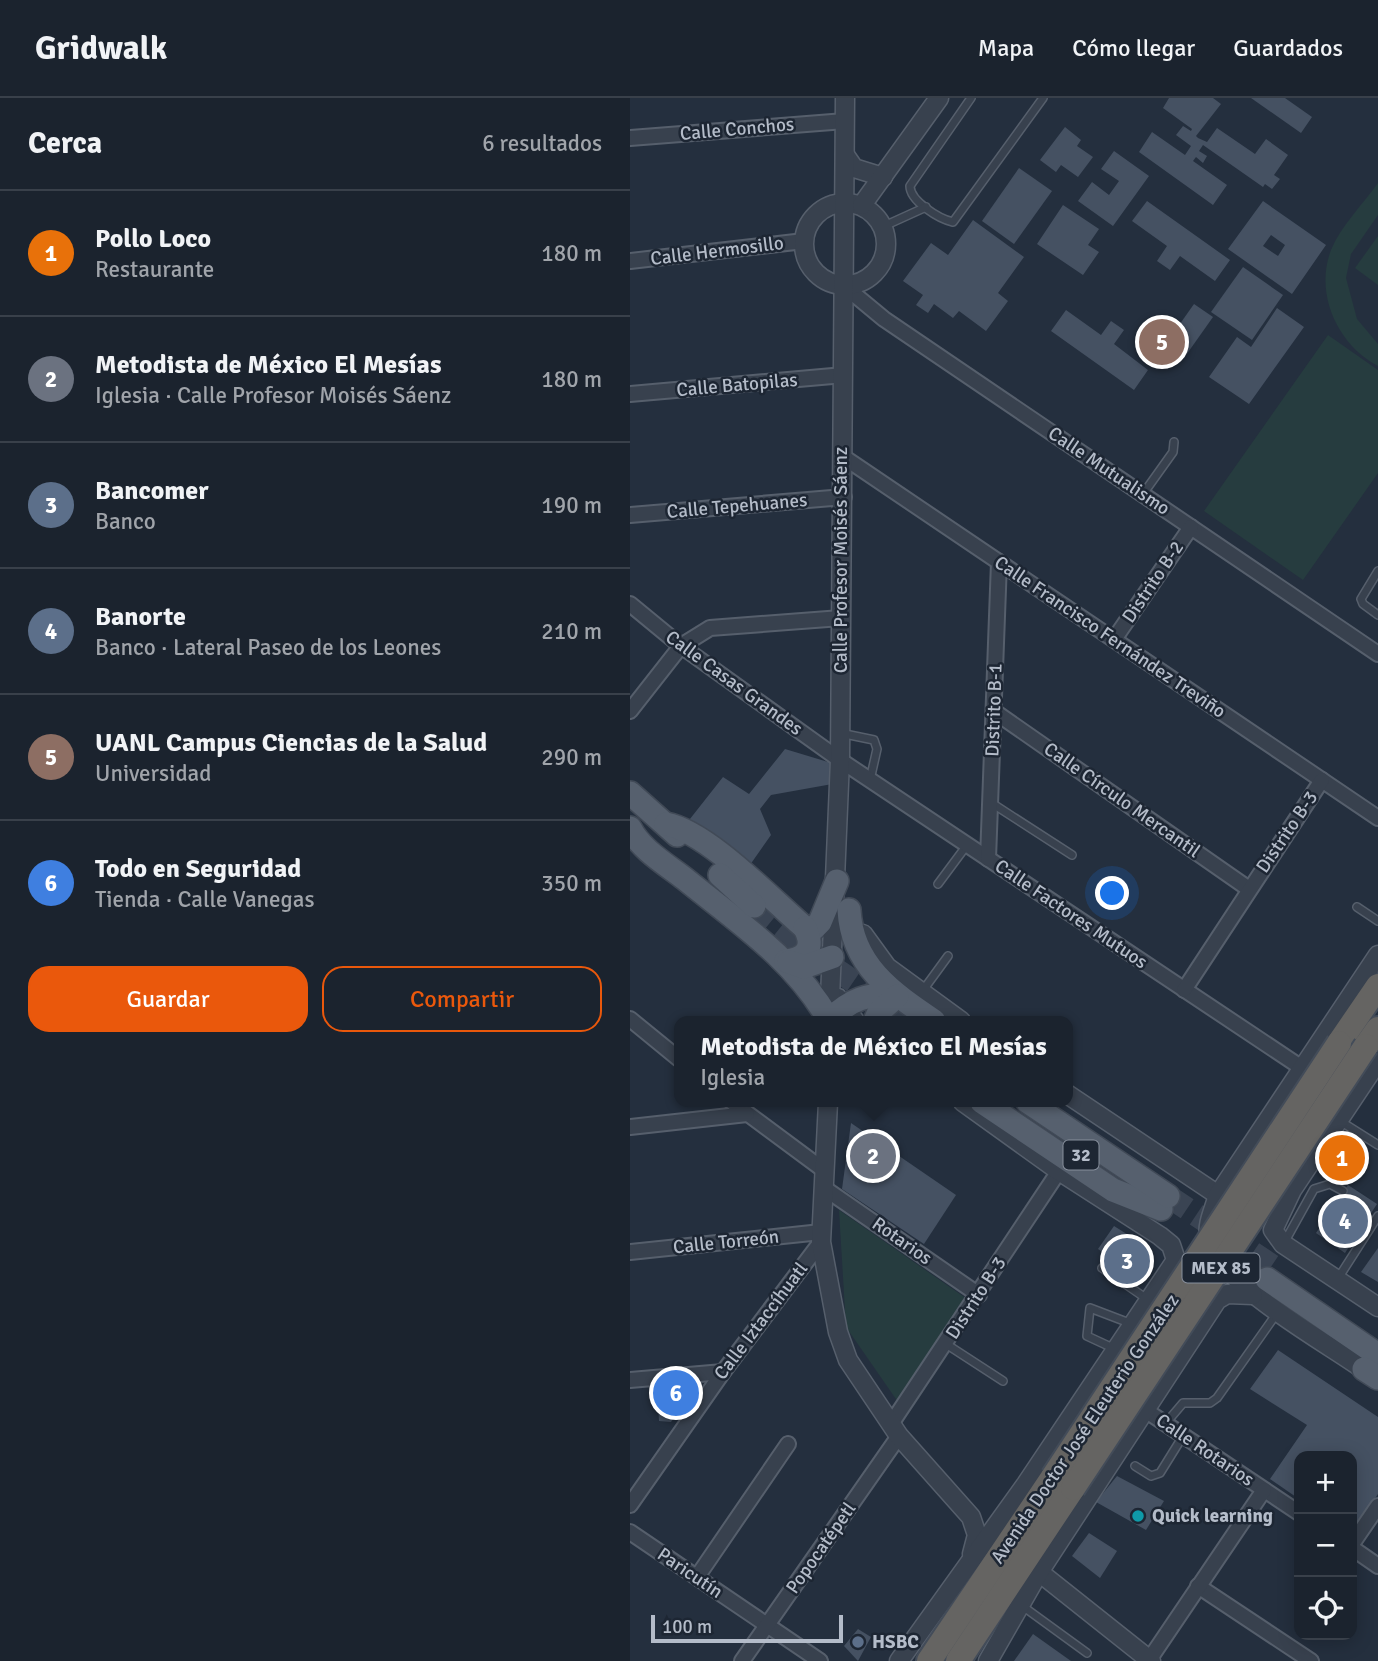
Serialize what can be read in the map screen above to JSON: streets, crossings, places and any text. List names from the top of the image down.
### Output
{
  "streets": {
    "highway": ["MEX 85", "Avenida Doctor José Eleuterio González"],
    "main road": ["32"],
    "street": [
      "Calle Conchos",
      "Calle Hermosillo",
      "Calle Batopilas",
      "Calle Mutualismo",
      "Calle Tepehuanes",
      "Calle Profesor Moisés Sáenz",
      "Distrito B-2",
      "Calle Francisco Fernández Treviño",
      "Calle Casas Grandes",
      "Distrito B-1",
      "Calle Círculo Mercantil",
      "Distrito B-3",
      "Calle Factores Mutuos",
      "Rotarios",
      "Calle Torreón",
      "Calle Iztaccíhuatl",
      "Calle Rotarios",
      "Popocatépetl",
      "Paricutín"
    ]
  },
  "crossings": [
    ["Calle Conchos", "Calle Profesor Moisés Sáenz"],
    ["Calle Batopilas", "Calle Profesor Moisés Sáenz"],
    ["Calle Mutualismo", "Calle Profesor Moisés Sáenz"],
    ["Calle Mutualismo", "Distrito B-2"],
    ["Calle Tepehuanes", "Calle Profesor Moisés Sáenz"],
    ["Calle Profesor Moisés Sáenz", "Calle Francisco Fernández Treviño"],
    ["Calle Profesor Moisés Sáenz", "Calle Casas Grandes"],
    ["Calle Profesor Moisés Sáenz", "Calle Factores Mutuos"],
    ["Distrito B-2", "Calle Francisco Fernández Treviño"],
    ["Calle Francisco Fernández Treviño", "Distrito B-1"],
    ["Calle Francisco Fernández Treviño", "Distrito B-3"],
    ["Calle Casas Grandes", "Calle Factores Mutuos"],
    ["Distrito B-1", "Calle Círculo Mercantil"],
    ["Distrito B-1", "Calle Factores Mutuos"],
    ["Calle Círculo Mercantil", "Distrito B-3"],
    ["Distrito B-3", "Calle Factores Mutuos"],
    ["Distrito B-3", "Rotarios"],
    ["Distrito B-3", "Popocatépetl"],
    ["Calle Torreón", "Calle Iztaccíhuatl"],
    ["Popocatépetl", "Paricutín"]
  ],
  "places": ["Quick learning", "HSBC"],
  "scale_bar": "100 m",
  "page": {
    "header": "Gridwalk",
    "nav": ["Mapa", "Cómo llegar", "Guardados"],
    "heading": ["Cerca", "6 resultados"],
    "list": [
      {
        "mark": "1",
        "name": "Pollo Loco",
        "note": "Restaurante",
        "value": "180 m"
      },
      {
        "mark": "2",
        "name": "Metodista de México El Mesías",
        "note": "Iglesia · Calle Profesor Moisés Sáenz",
        "value": "180 m"
      },
      {
        "mark": "3",
        "name": "Bancomer",
        "note": "Banco",
        "value": "190 m"
      },
      {
        "mark": "4",
        "name": "Banorte",
        "note": "Banco · Lateral Paseo de los Leones",
        "value": "210 m"
      },
      {
        "mark": "5",
        "name": "UANL Campus Ciencias de la Salud",
        "note": "Universidad",
        "value": "290 m"
      },
      {
        "mark": "6",
        "name": "Todo en Seguridad",
        "note": "Tienda · Calle Vanegas",
        "value": "350 m"
      }
    ],
    "pins": [
      "5",
      "2",
      "1",
      "4",
      "3",
      "6"
    ],
    "buttons": ["Guardar", "Compartir"],
    "popup": ["Metodista de México El Mesías", "Iglesia"],
    "map_buttons": ["+", "−"],
    "scale": "100 m"
  }
}
